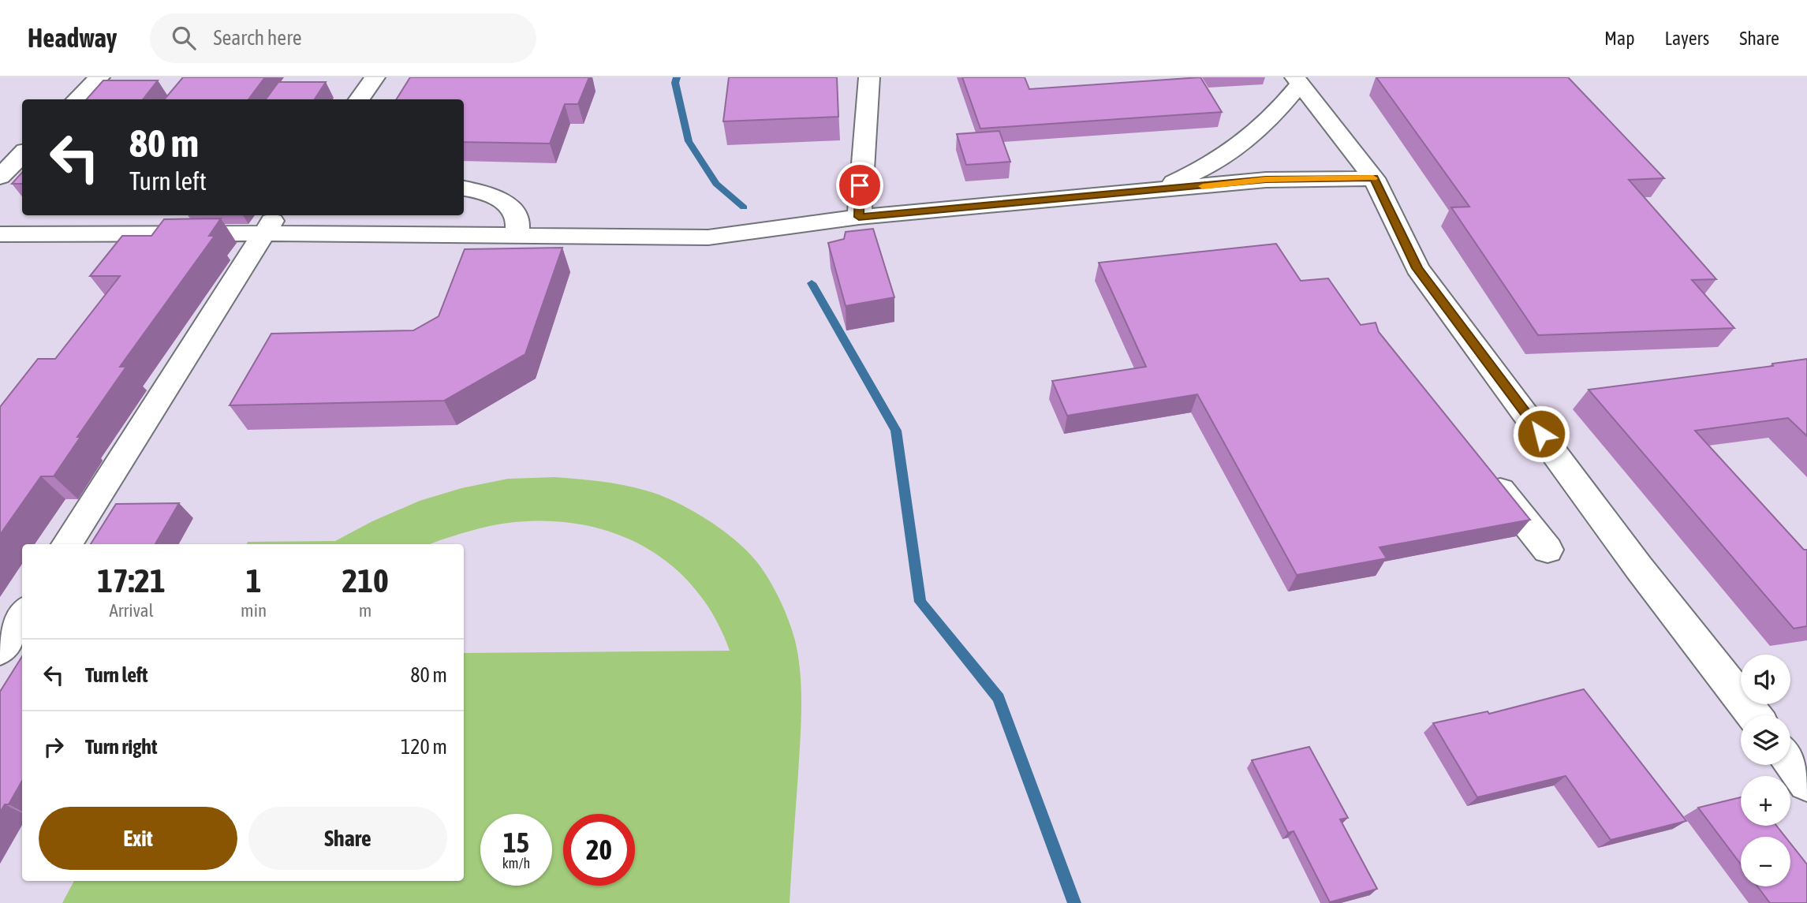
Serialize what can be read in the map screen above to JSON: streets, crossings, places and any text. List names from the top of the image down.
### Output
{
  "page": {
    "header": "Headway",
    "search": "Search here",
    "nav": ["Map", "Layers", "Share"],
    "turn": ["80 m", "Turn left"],
    "eta": [
      "17:21",
      "Arrival",
      "1",
      "min",
      "210",
      "m"
    ],
    "list": [
      {
        "name": "Turn left",
        "value": "80 m"
      },
      {
        "name": "Turn right",
        "value": "120 m"
      }
    ],
    "map_buttons": ["+", "−"],
    "buttons": ["Exit", "Share"],
    "speed": "15 km/h",
    "limit": "20"
  }
}
